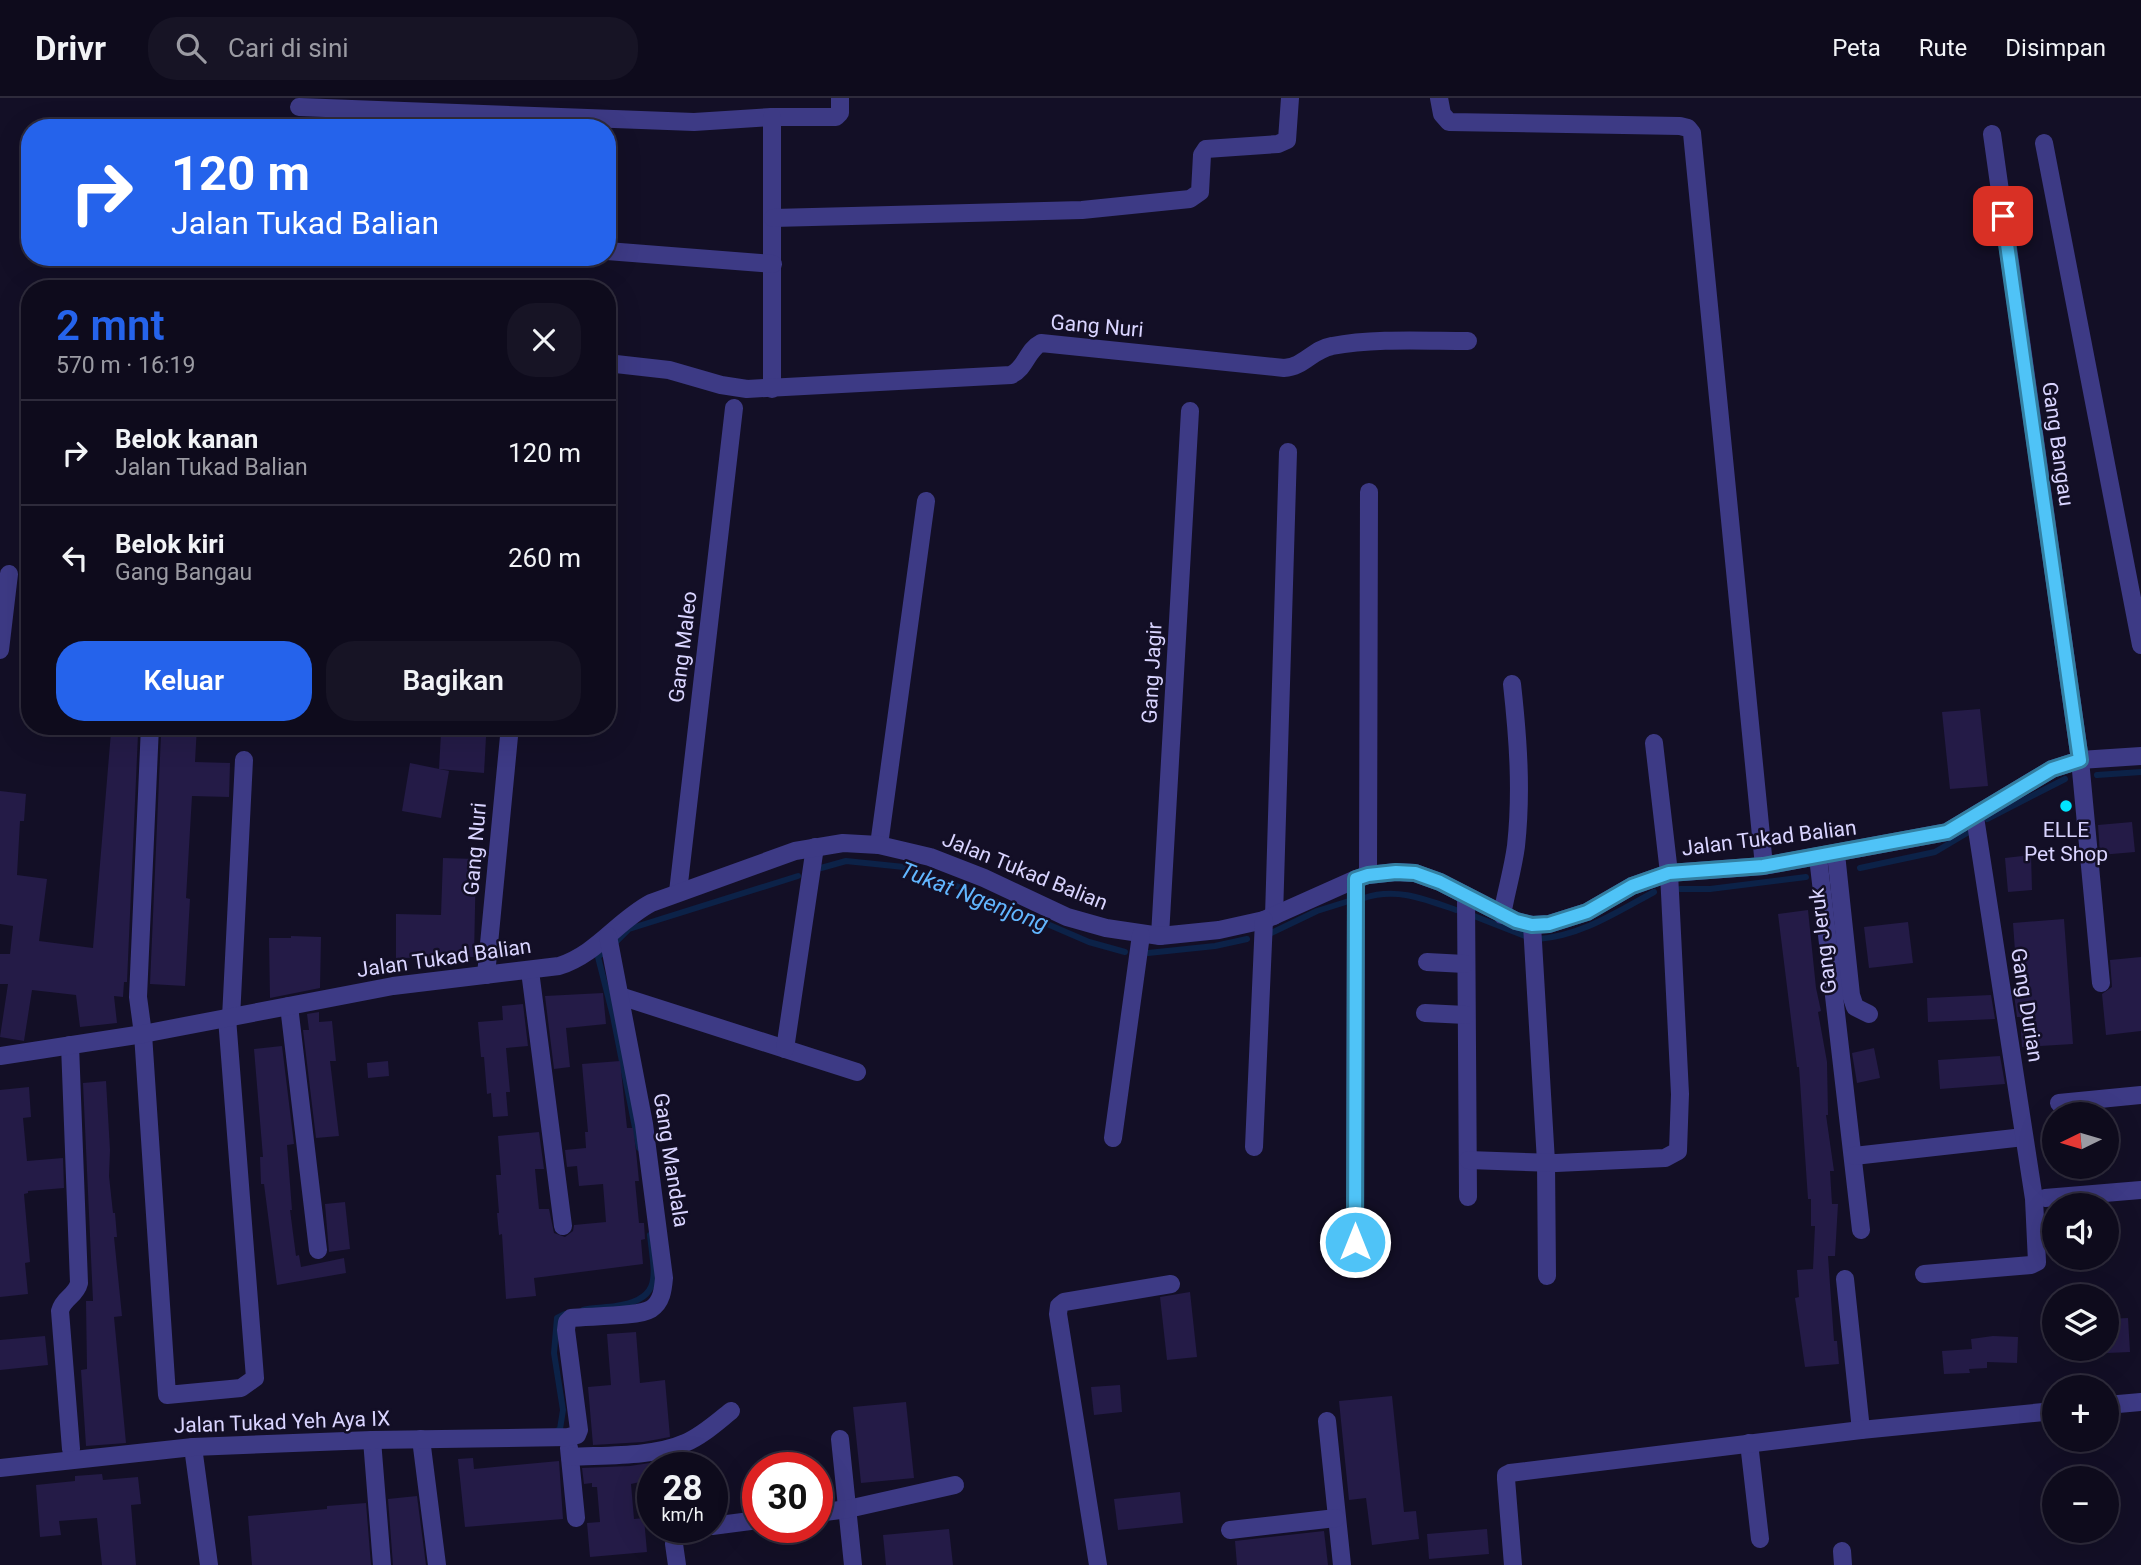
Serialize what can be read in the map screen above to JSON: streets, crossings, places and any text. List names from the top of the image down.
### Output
{
  "streets": {
    "street": [
      "Gang Nuri",
      "Gang Bangau",
      "Gang Maleo",
      "Gang Jagir",
      "Jalan Tukad Balian",
      "Gang Jeruk",
      "Gang Durian",
      "Gang Mandala",
      "Jalan Tukad Yeh Aya IX"
    ]
  },
  "crossings": [
    ["Gang Nuri", "Jalan Tukad Balian"],
    ["Gang Bangau", "Jalan Tukad Balian"],
    ["Gang Maleo", "Jalan Tukad Balian"],
    ["Gang Jagir", "Jalan Tukad Balian"],
    ["Jalan Tukad Balian", "Gang Jeruk"],
    ["Jalan Tukad Balian", "Gang Durian"],
    ["Jalan Tukad Balian", "Gang Mandala"],
    ["Gang Mandala", "Jalan Tukad Yeh Aya IX"]
  ],
  "water": ["Tukat Ngenjong"],
  "places": ["ELLE Pet Shop"],
  "north": "left",
  "page": {
    "header": "Drivr",
    "search": "Cari di sini",
    "nav": ["Peta", "Rute", "Disimpan"],
    "turn": ["120 m", "Jalan Tukad Balian"],
    "heading": ["2 mnt", "570 m · 16:19"],
    "list": [
      {
        "name": "Belok kanan",
        "note": "Jalan Tukad Balian",
        "value": "120 m"
      },
      {
        "name": "Belok kiri",
        "note": "Gang Bangau",
        "value": "260 m"
      }
    ],
    "buttons": ["Keluar", "Bagikan"],
    "map_buttons": ["+", "−"],
    "speed": "28 km/h",
    "limit": "30"
  }
}
